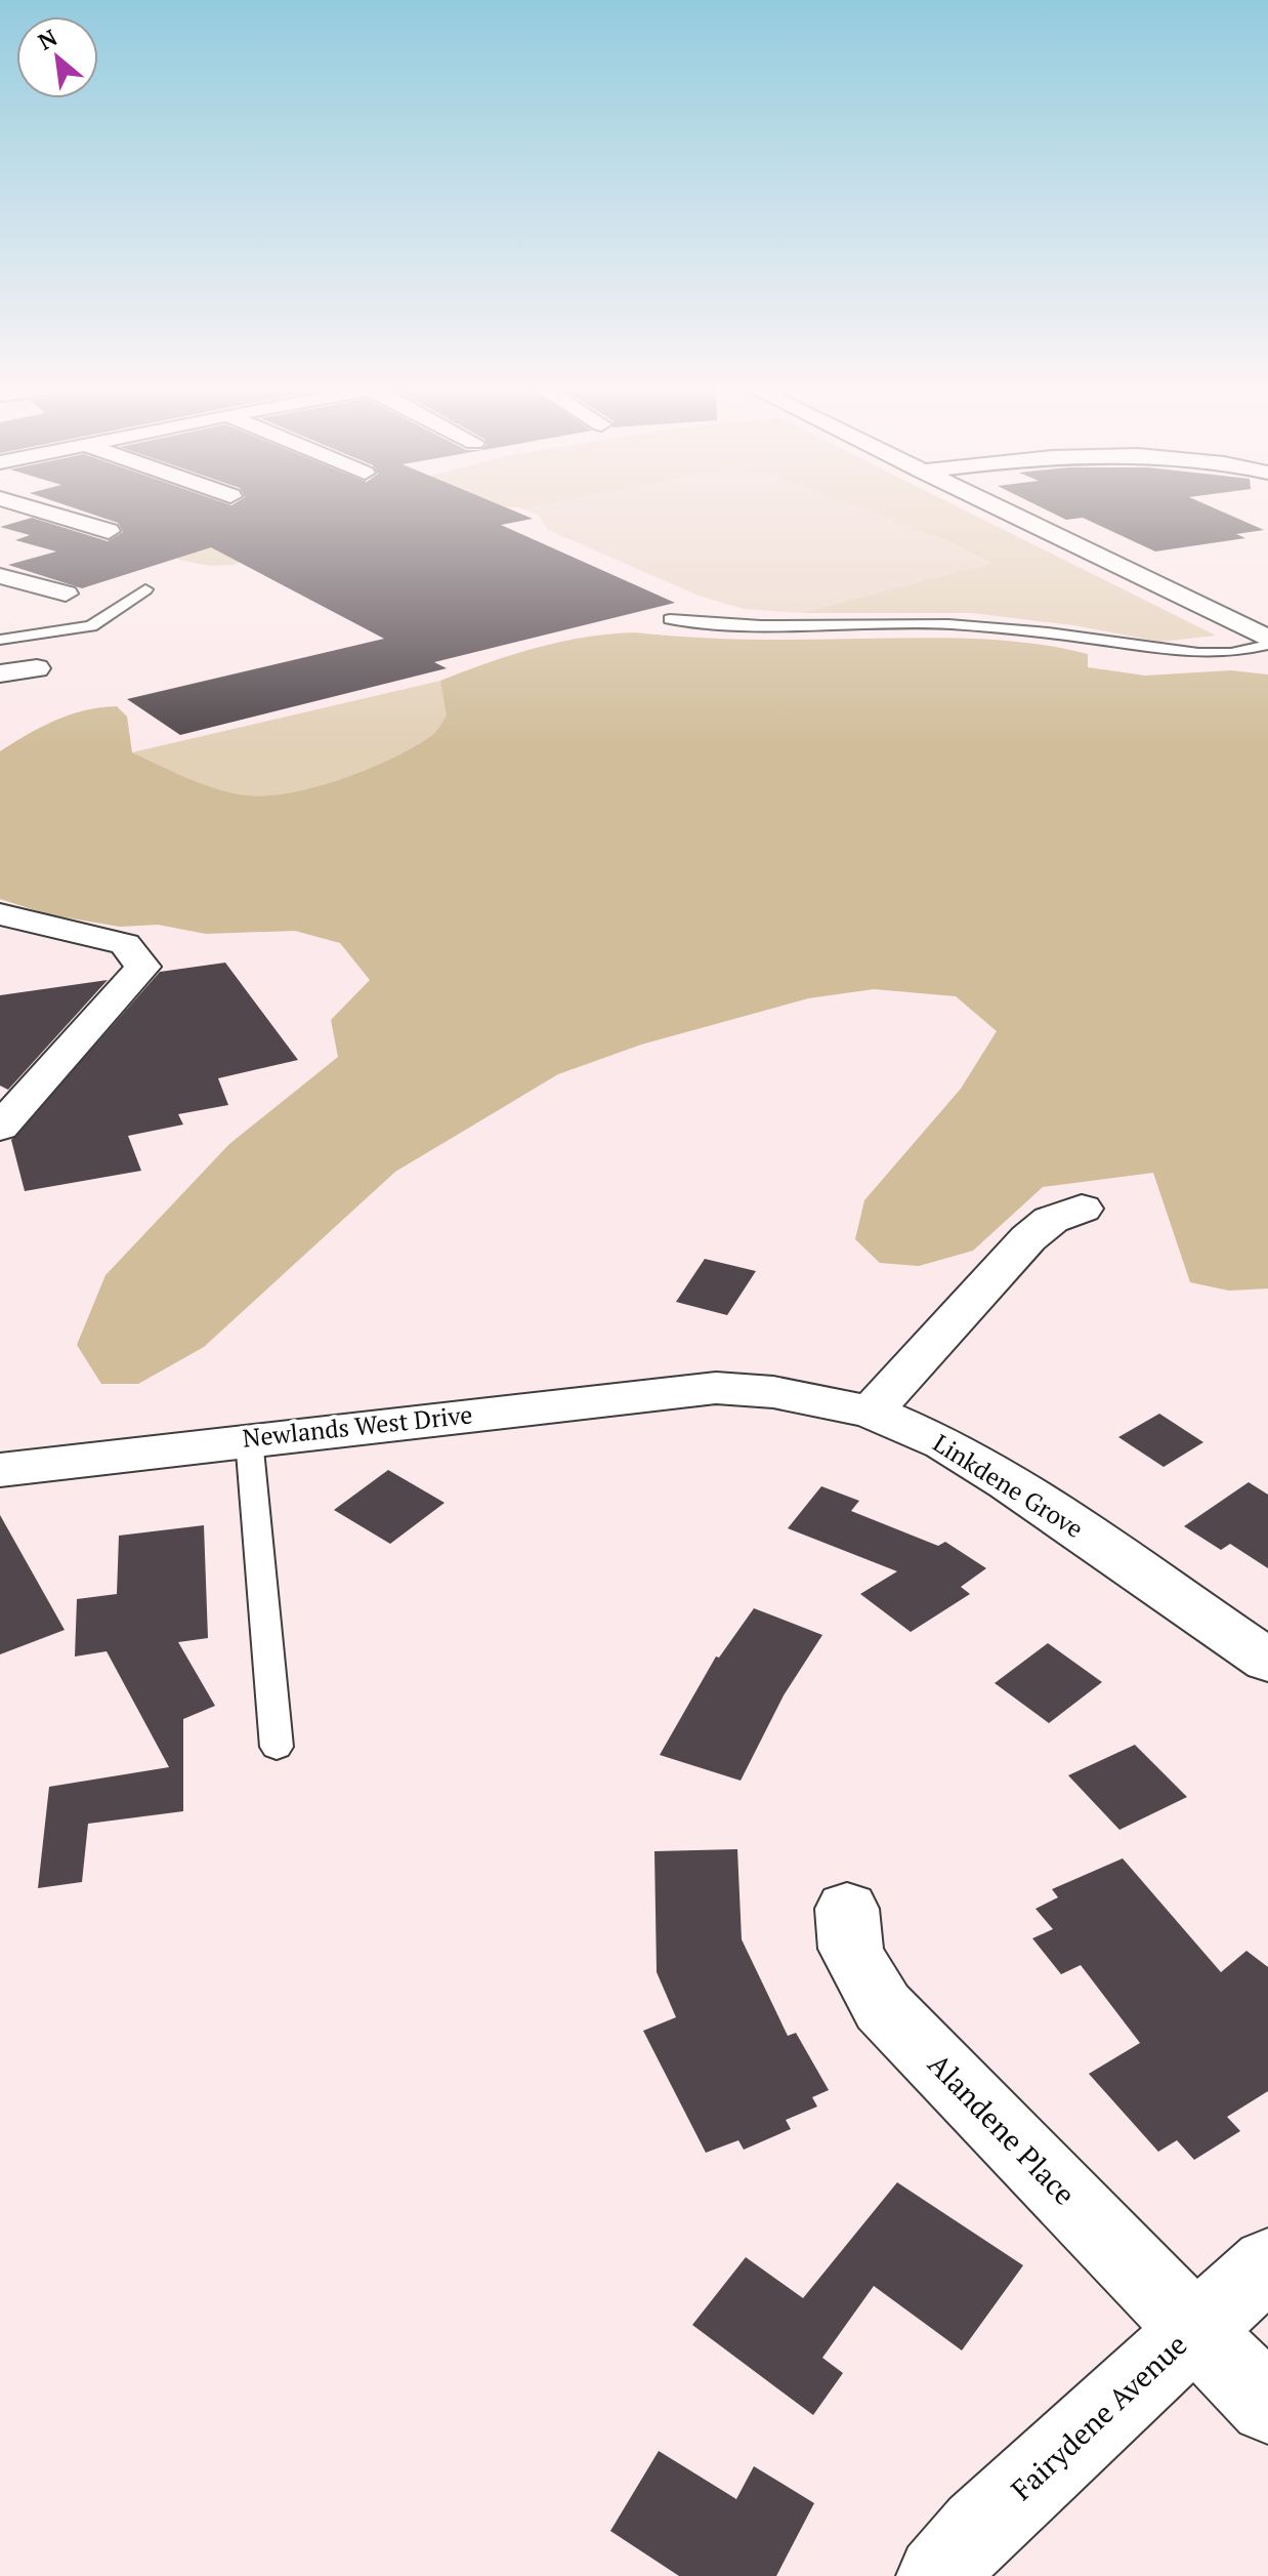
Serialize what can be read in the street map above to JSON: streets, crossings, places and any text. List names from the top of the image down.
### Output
{
  "streets": {
    "street": [
      "Newlands West Drive",
      "Linkdene Grove",
      "Alandene Place",
      "Fairydene Avenue"
    ]
  },
  "crossings": [
    ["Newlands West Drive", "Linkdene Grove"],
    ["Alandene Place", "Fairydene Avenue"]
  ],
  "north": "top left"
}
